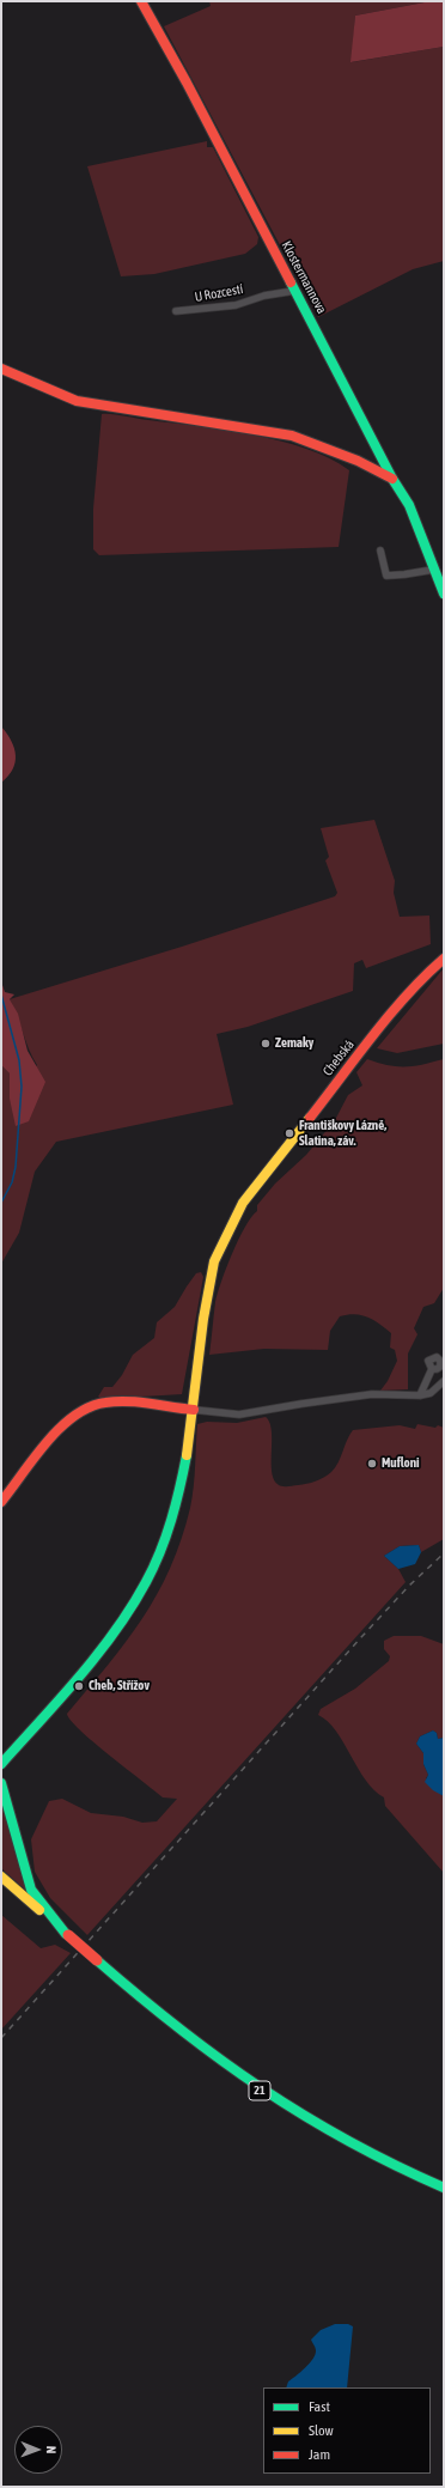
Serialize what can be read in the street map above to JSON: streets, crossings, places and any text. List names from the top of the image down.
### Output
{
  "streets": {
    "main road": ["Klostermannova", "Chebská", "21"],
    "street": ["U Rozcestí"]
  },
  "crossings": [
    ["Klostermannova", "U Rozcestí"]
  ],
  "places": [
    "Zemaky",
    "Františkovy Lázně, Slatina, záv.",
    "Mufloni",
    "Cheb, Střížov"
  ],
  "legend": ["Fast", "Slow", "Jam"],
  "north": "right"
}
